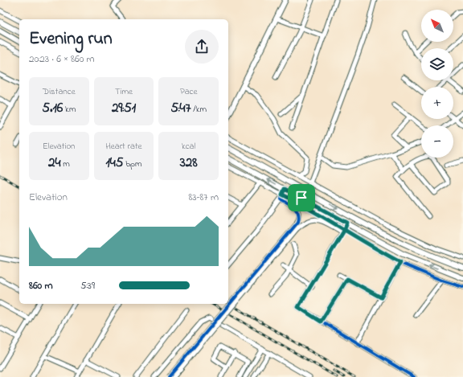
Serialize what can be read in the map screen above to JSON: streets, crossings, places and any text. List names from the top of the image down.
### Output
{
  "north": "top left",
  "page": {
    "map_buttons": ["+", "−"],
    "heading": ["Evening run", "20:23 · 6 × 860 m"],
    "stats": [
      ["Distance", "5.16 km"],
      ["Time", "29:51"],
      ["Pace", "5:47 /km"],
      ["Elevation", "24 m"],
      ["Heart rate", "145 bpm"],
      ["kcal", "328"]
    ],
    "chart": ["Elevation", "83–87 m"],
    "list": [
      {
        "name": "860 m",
        "note": "5:39"
      }
    ]
  }
}
